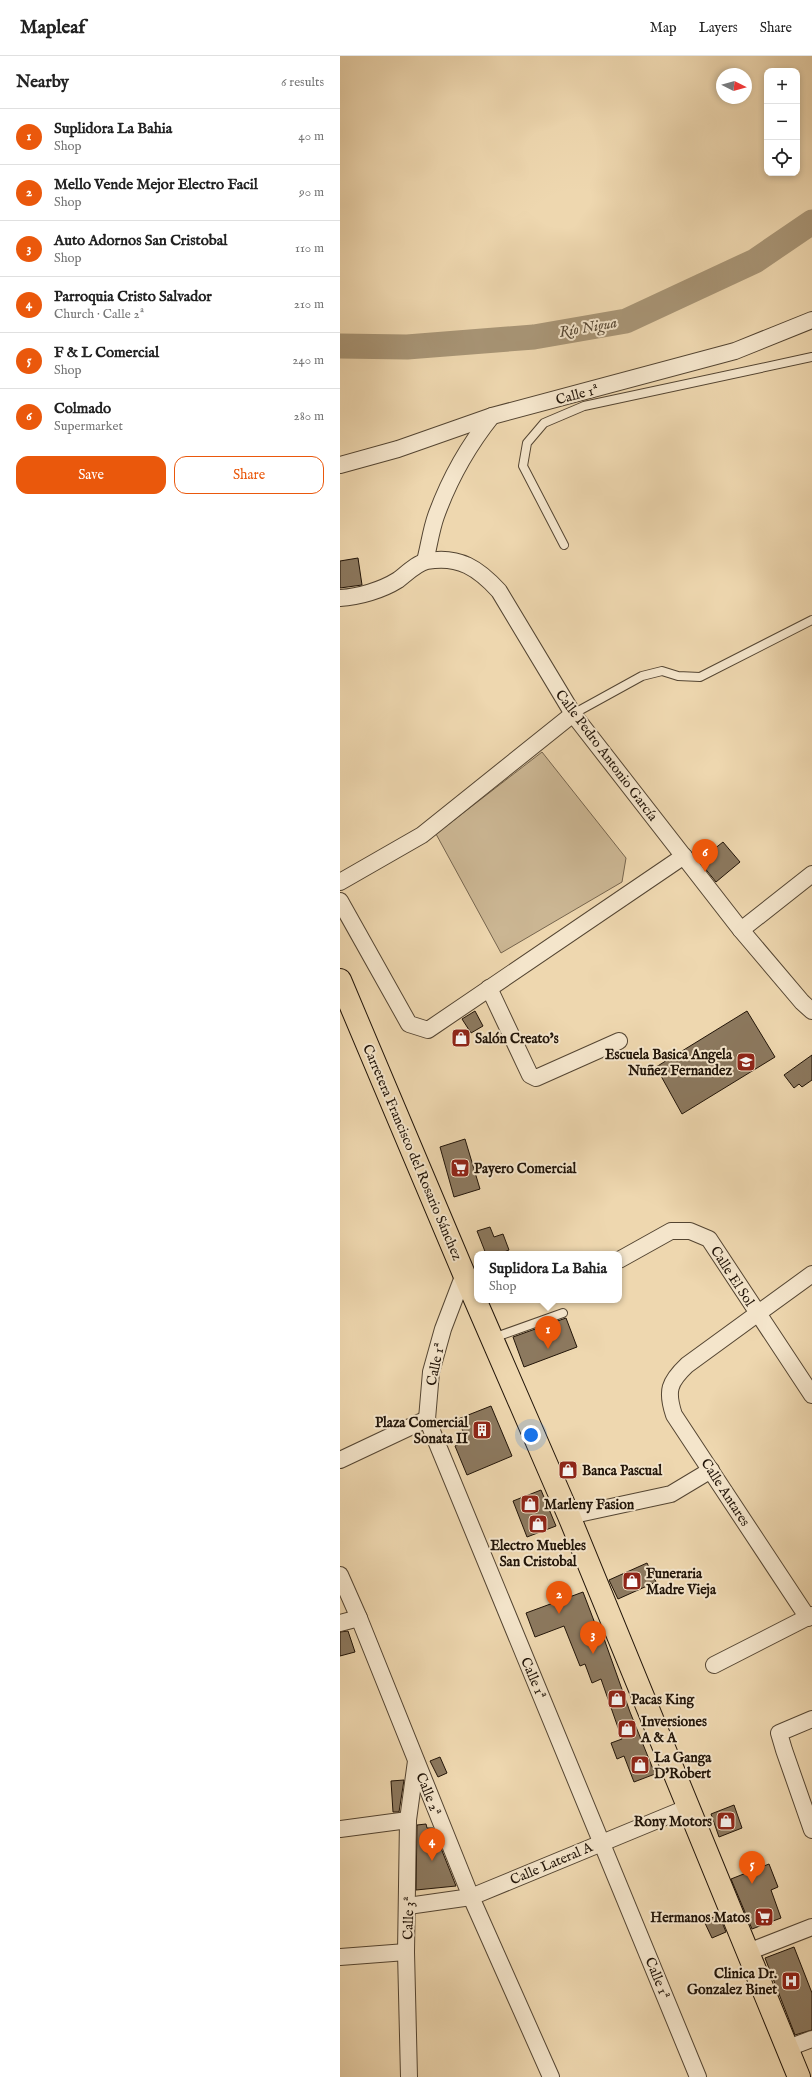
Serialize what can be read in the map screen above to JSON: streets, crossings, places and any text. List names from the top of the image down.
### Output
{
  "streets": {
    "main road": ["Carretera Francisco del Rosario Sánchez"],
    "street": [
      "Calle 1ª",
      "Calle Pedro Antonio García",
      "Calle El Sol",
      "Calle Antares",
      "Calle 2ª",
      "Calle Lateral A",
      "Calle 3ª"
    ]
  },
  "crossings": [
    ["Calle 1ª", "Carretera Francisco del Rosario Sánchez"],
    ["Calle 1ª", "Calle Lateral A"],
    ["Carretera Francisco del Rosario Sánchez", "Calle Lateral A"],
    ["Calle El Sol", "Calle Antares"],
    ["Calle 2ª", "Calle Lateral A"],
    ["Calle 2ª", "Calle 3ª"],
    ["Calle Lateral A", "Calle 3ª"]
  ],
  "water": ["Río Nigua"],
  "places": {
    "shop": [
      "Salón Creato's",
      "Banca Pascual",
      "Marleny Fasion",
      "Electro Muebles San Cristobal",
      "Funeraria Madre Vieja",
      "Pacas King",
      "Inversiones A & A",
      "La Ganga D'Robert",
      "Rony Motors"
    ],
    "school or university": ["Escuela Basica Angela Nuñez Fernandez"],
    "supermarket": ["Payero Comercial", "Hermanos Matos"],
    "building": ["Plaza Comercial Sonata II"],
    "hospital": ["Clinica Dr. Gonzalez Binet"]
  },
  "north": "right",
  "page": {
    "header": "Mapleaf",
    "nav": ["Map", "Layers", "Share"],
    "heading": ["Nearby", "6 results"],
    "map_buttons": ["+", "−"],
    "list": [
      {
        "mark": "1",
        "name": "Suplidora La Bahia",
        "note": "Shop",
        "value": "40 m"
      },
      {
        "mark": "2",
        "name": "Mello Vende Mejor Electro Facil",
        "note": "Shop",
        "value": "90 m"
      },
      {
        "mark": "3",
        "name": "Auto Adornos San Cristobal",
        "note": "Shop",
        "value": "110 m"
      },
      {
        "mark": "4",
        "name": "Parroquia Cristo Salvador",
        "note": "Church · Calle 2ª",
        "value": "210 m"
      },
      {
        "mark": "5",
        "name": "F & L Comercial",
        "note": "Shop",
        "value": "240 m"
      },
      {
        "mark": "6",
        "name": "Colmado",
        "note": "Supermarket",
        "value": "280 m"
      }
    ],
    "buttons": ["Save", "Share"],
    "pins": [
      "6",
      "1",
      "2",
      "3",
      "4",
      "5"
    ],
    "popup": ["Suplidora La Bahia", "Shop"]
  }
}
